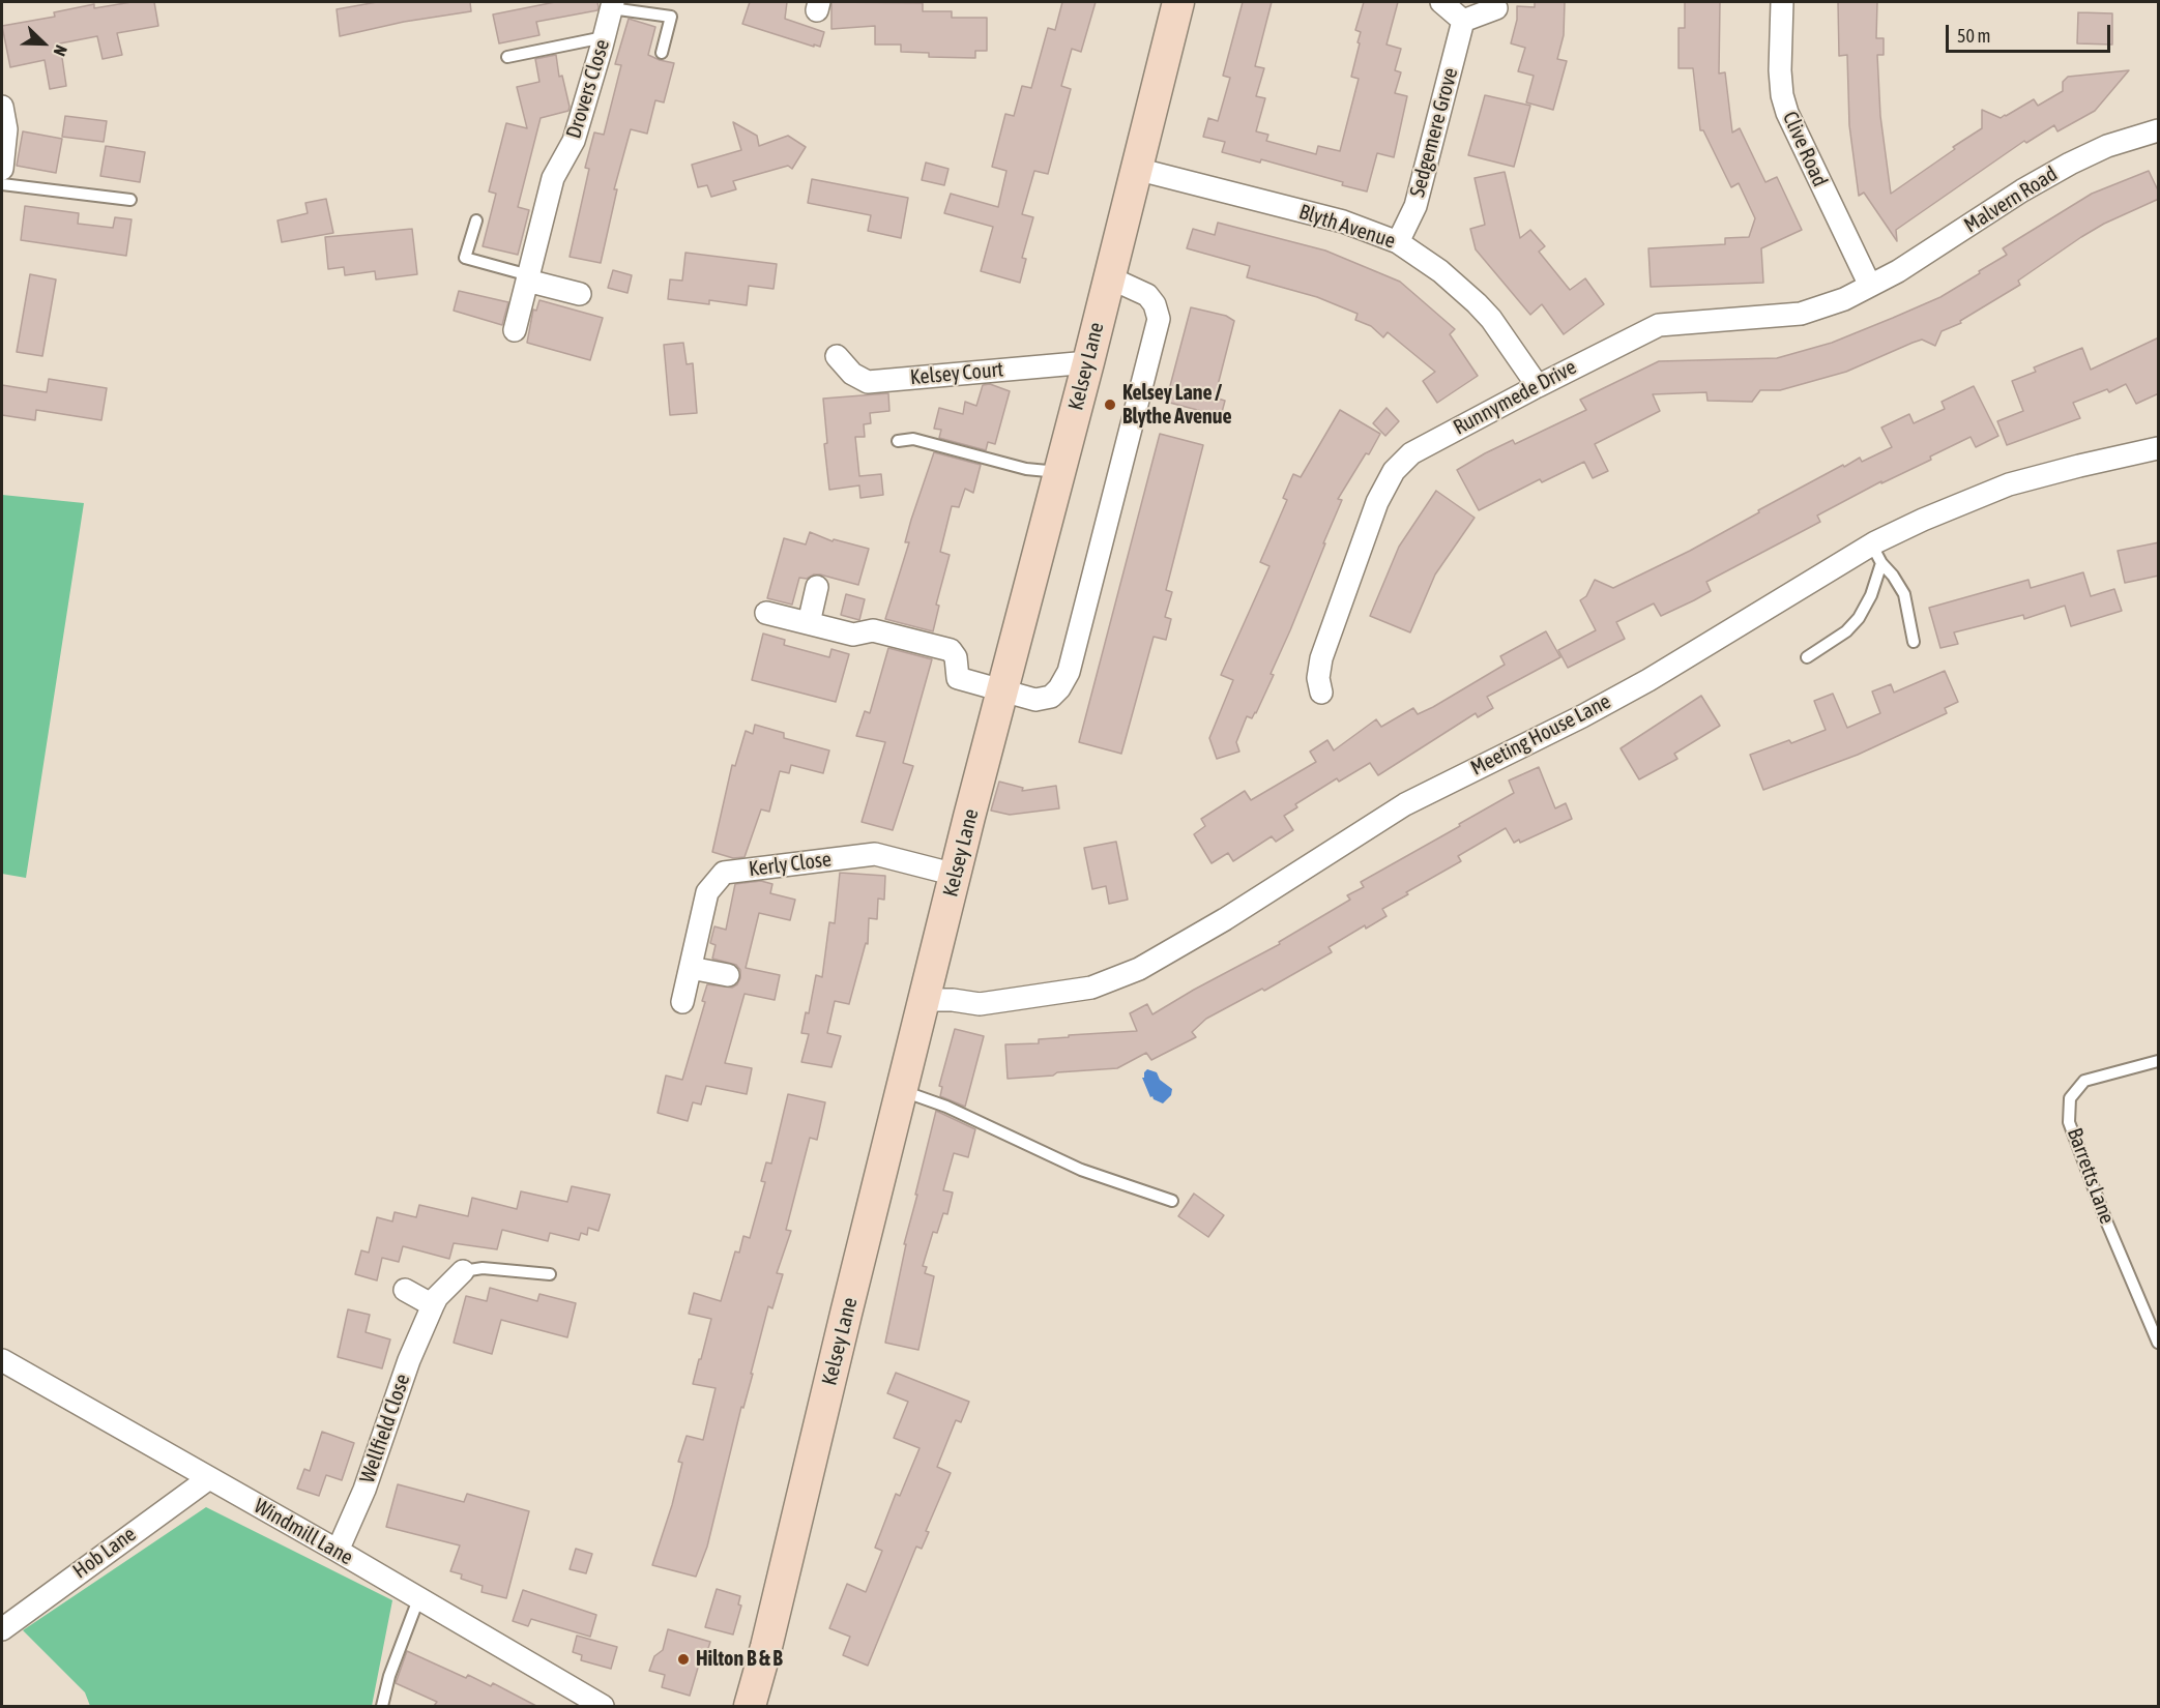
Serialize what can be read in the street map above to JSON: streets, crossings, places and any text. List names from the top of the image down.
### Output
{
  "streets": {
    "main road": ["Kelsey Lane"],
    "street": [
      "Drovers Close",
      "Sedgemere Grove",
      "Clive Road",
      "Malvern Road",
      "Blyth Avenue",
      "Kelsey Court",
      "Runnymede Drive",
      "Meeting House Lane",
      "Kerly Close",
      "Wellfield Close",
      "Windmill Lane",
      "Hob Lane"
    ],
    "lane": ["Barretts Lane"]
  },
  "crossings": [
    ["Sedgemere Grove", "Blyth Avenue"],
    ["Clive Road", "Malvern Road"],
    ["Clive Road", "Runnymede Drive"],
    ["Malvern Road", "Runnymede Drive"],
    ["Blyth Avenue", "Kelsey Lane"],
    ["Blyth Avenue", "Runnymede Drive"],
    ["Kelsey Lane", "Kelsey Court"],
    ["Kelsey Lane", "Meeting House Lane"],
    ["Kelsey Lane", "Kerly Close"],
    ["Wellfield Close", "Windmill Lane"],
    ["Windmill Lane", "Hob Lane"]
  ],
  "places": ["Kelsey Lane / Blythe Avenue", "Hilton B & B"],
  "scale_bar": "50 m",
  "north": "bottom right"
}
